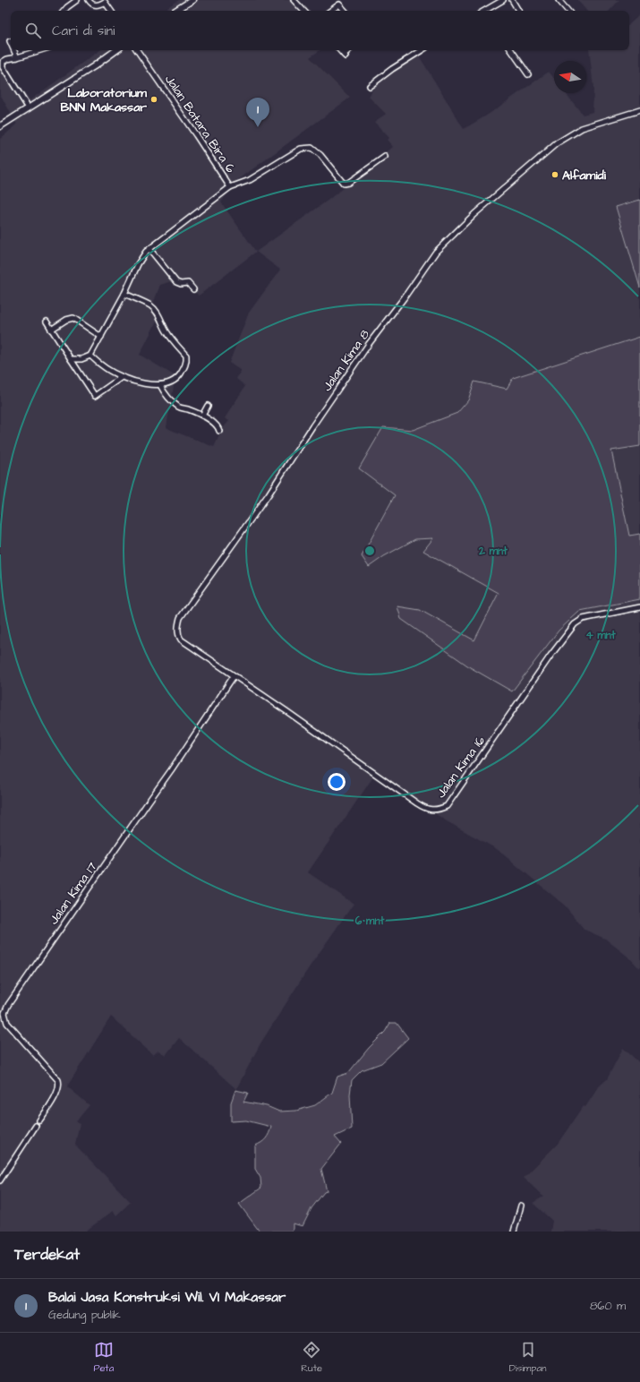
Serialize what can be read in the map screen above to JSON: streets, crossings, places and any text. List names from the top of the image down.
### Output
{
  "streets": {
    "street": [
      "Jalan Batara Bira 6",
      "Jalan Kima 8",
      "Jalan Kima 16",
      "Jalan Kima 17"
    ]
  },
  "crossings": [
    ["Jalan Kima 8", "Jalan Kima 16"],
    ["Jalan Kima 8", "Jalan Kima 17"],
    ["Jalan Kima 16", "Jalan Kima 17"]
  ],
  "places": ["Laboratorium BNN Makassar", "Alfamidi"],
  "north": "left",
  "page": {
    "search": "Cari di sini",
    "pins": "1",
    "heading": "Terdekat",
    "list": [
      {
        "mark": "1",
        "name": "Balai Jasa Konstruksi Wil. VI Makassar",
        "note": "Gedung publik",
        "value": "860 m"
      }
    ],
    "nav": ["Peta", "Rute", "Disimpan"]
  },
  "rings": ["2 mnt", "4 mnt", "6 mnt"]
}
